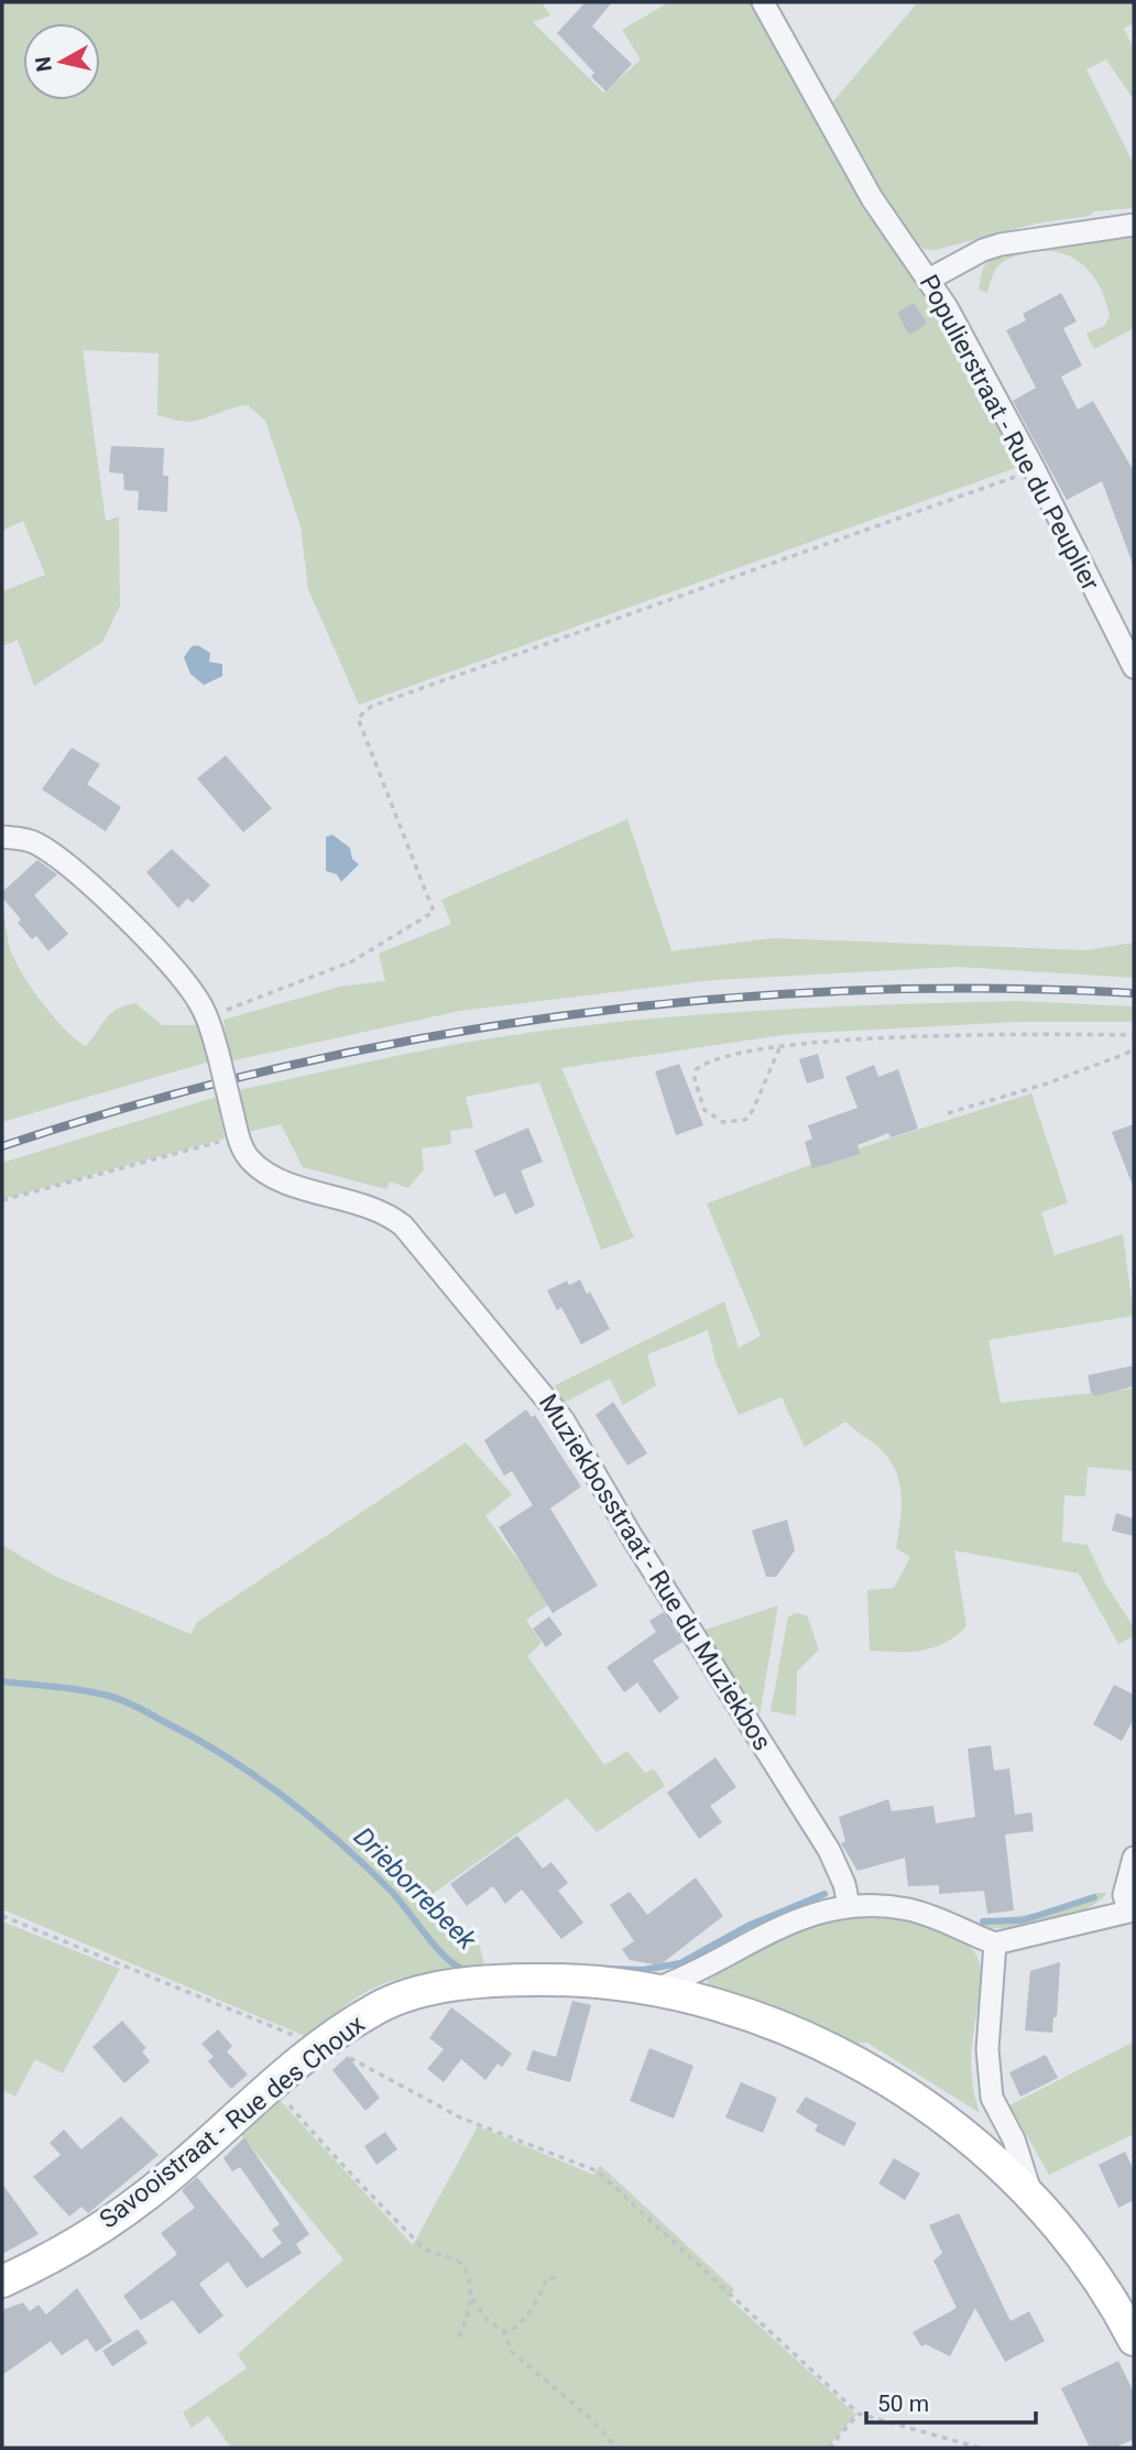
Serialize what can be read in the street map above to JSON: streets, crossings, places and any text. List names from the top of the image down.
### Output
{
  "streets": {
    "main road": ["Savooistraat - Rue des Choux"],
    "street": ["Populierstraat - Rue du Peuplier", "Muziekbosstraat - Rue du Muziekbos"]
  },
  "crossings": [
    ["Muziekbosstraat - Rue du Muziekbos", "Savooistraat - Rue des Choux"]
  ],
  "water": ["Drieborrebeek"],
  "scale_bar": "50 m",
  "north": "left"
}
